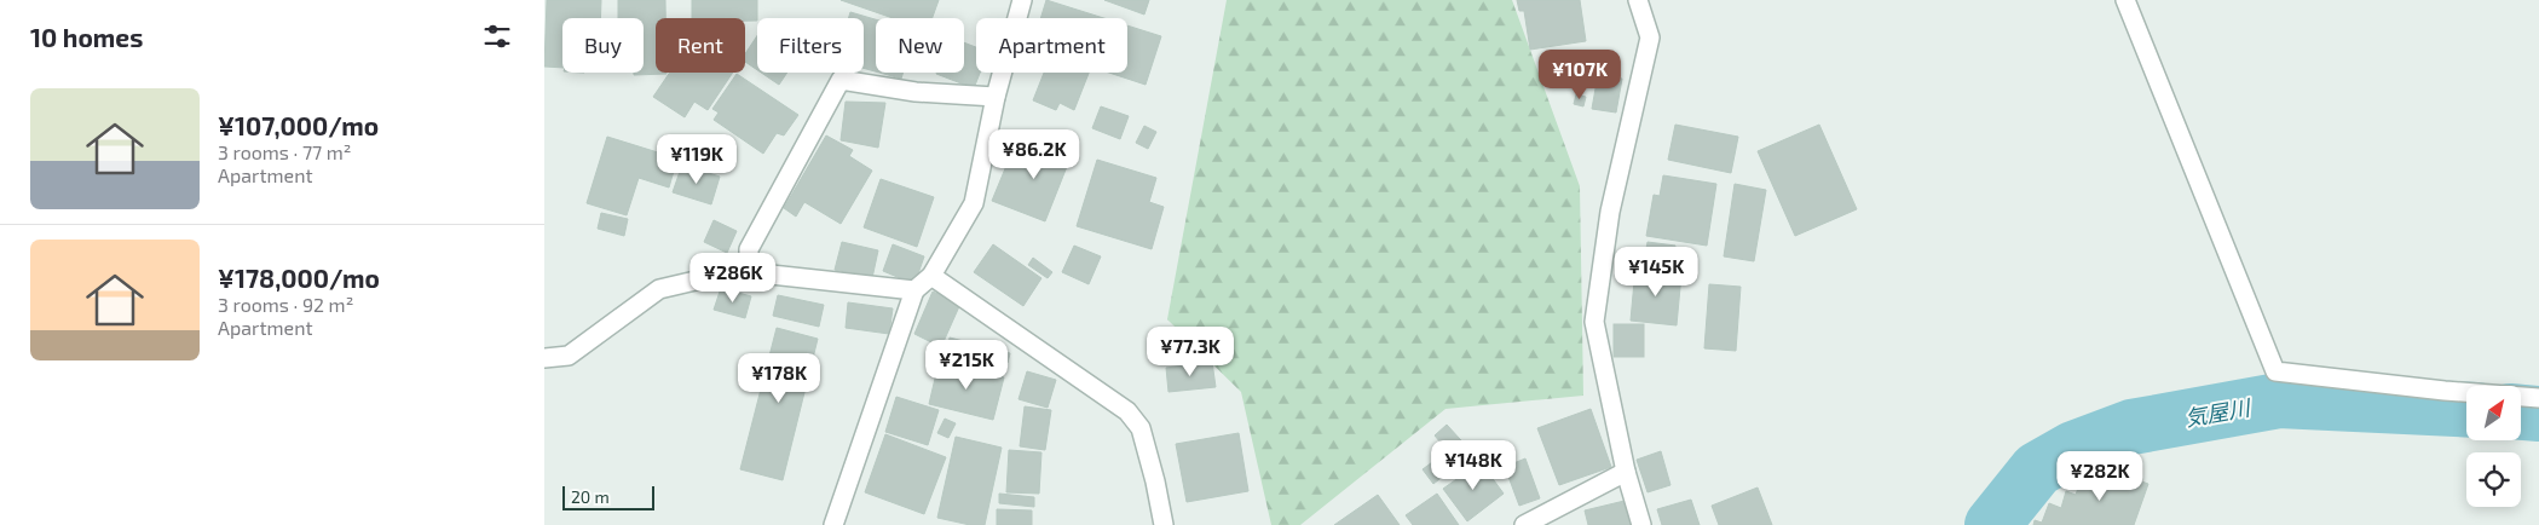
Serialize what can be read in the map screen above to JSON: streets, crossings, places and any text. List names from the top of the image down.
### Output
{
  "water": ["気屋川"],
  "scale_bar": "20 m",
  "north": "top right",
  "page": {
    "heading": "10 homes",
    "chip": [
      "Buy",
      "Rent",
      "Filters",
      "New",
      "Apartment"
    ],
    "price": [
      "¥107K",
      "¥86.2K",
      "¥119K",
      "¥145K",
      "¥286K",
      "¥77.3K",
      "¥215K",
      "¥178K",
      "¥148K",
      "¥282K"
    ],
    "list": [
      {
        "name": "¥107,000/mo",
        "note": "3 rooms · 77 m² · Apartment"
      },
      {
        "name": "¥178,000/mo",
        "note": "3 rooms · 92 m² · Apartment"
      }
    ],
    "scale": "20 m"
  }
}
